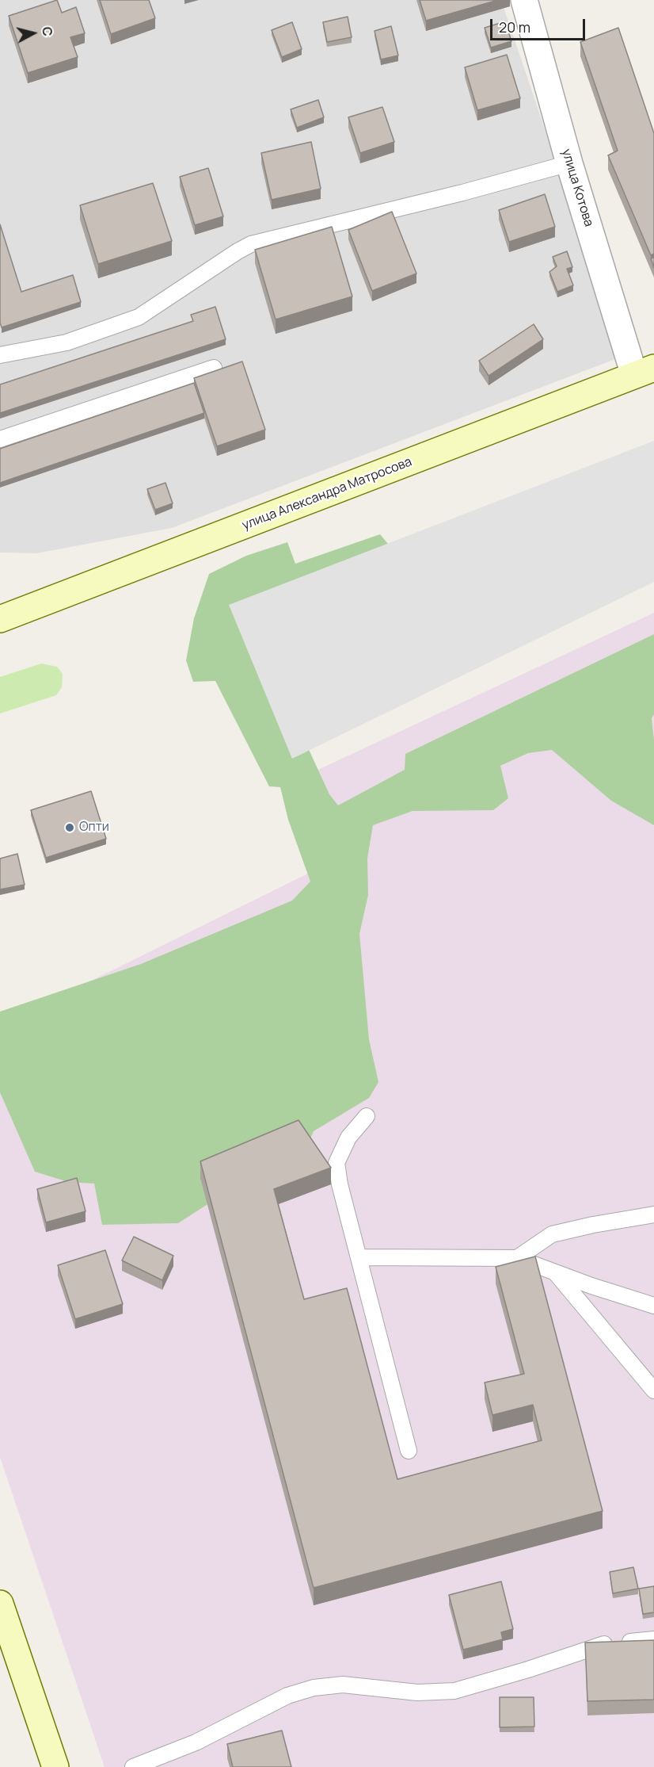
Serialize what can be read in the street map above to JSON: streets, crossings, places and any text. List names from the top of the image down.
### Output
{
  "streets": {
    "street": ["улица Котова", "улица Александра Матросова"]
  },
  "crossings": [
    ["улица Котова", "улица Александра Матросова"]
  ],
  "places": ["Опти"],
  "scale_bar": "20 m",
  "north": "right"
}
